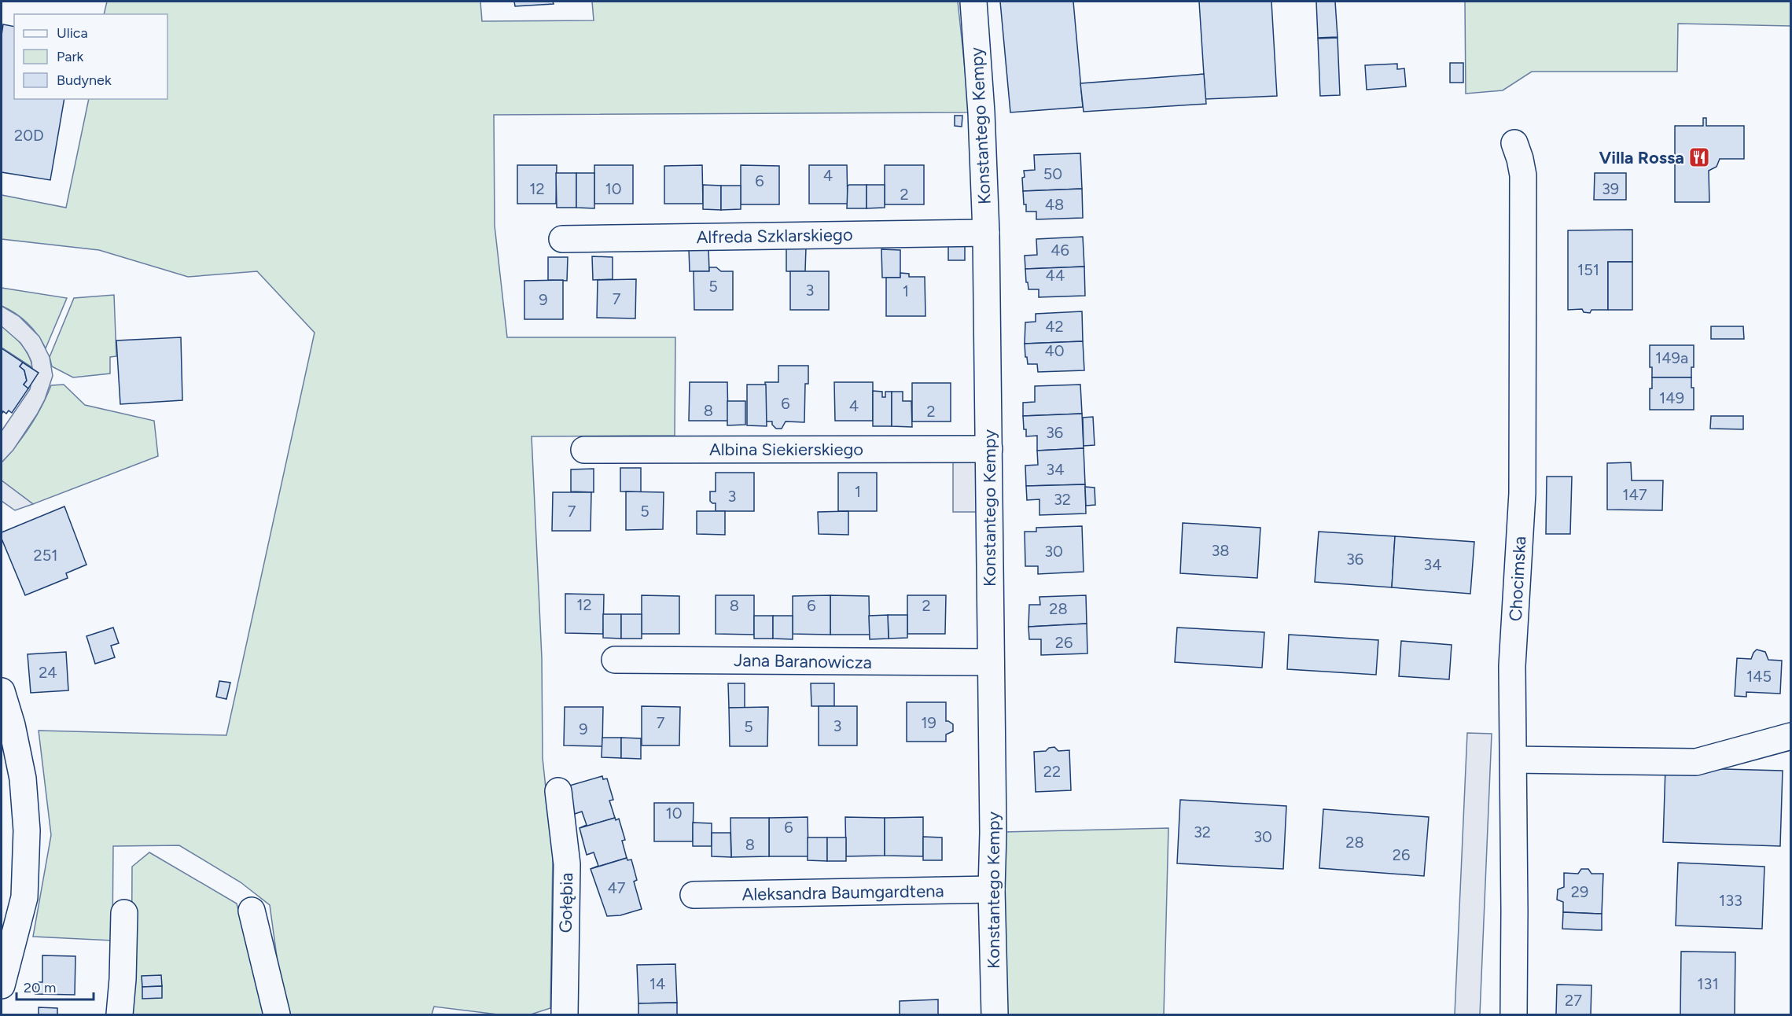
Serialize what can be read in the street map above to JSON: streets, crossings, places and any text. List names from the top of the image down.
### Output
{
  "streets": {
    "street": [
      "Konstantego Kempy",
      "Alfreda Szklarskiego",
      "Albina Siekierskiego",
      "Chocimska",
      "Jana Baranowicza",
      "Aleksandra Baumgardtena",
      "Gołębia"
    ]
  },
  "crossings": [
    ["Konstantego Kempy", "Alfreda Szklarskiego"],
    ["Konstantego Kempy", "Albina Siekierskiego"],
    ["Konstantego Kempy", "Jana Baranowicza"],
    ["Konstantego Kempy", "Aleksandra Baumgardtena"]
  ],
  "places": {
    "restaurant": ["Villa Rossa"]
  },
  "house_numbers": [
    "20D",
    "50",
    "4",
    "6",
    "12",
    "10",
    "39",
    "2",
    "48",
    "46",
    "151",
    "44",
    "5",
    "3",
    "1",
    "7",
    "9",
    "42",
    "40",
    "149a",
    "149",
    "6",
    "4",
    "8",
    "2",
    "36",
    "34",
    "1",
    "147",
    "3",
    "32",
    "7",
    "5",
    "38",
    "30",
    "251",
    "36",
    "34",
    "12",
    "8",
    "6",
    "2",
    "28",
    "26",
    "24",
    "145",
    "7",
    "19",
    "3",
    "5",
    "9",
    "22",
    "10",
    "6",
    "32",
    "30",
    "28",
    "8",
    "26",
    "47",
    "29",
    "133",
    "14",
    "131",
    "27"
  ],
  "legend": ["Ulica", "Park", "Budynek"],
  "scale_bar": "20 m"
}
